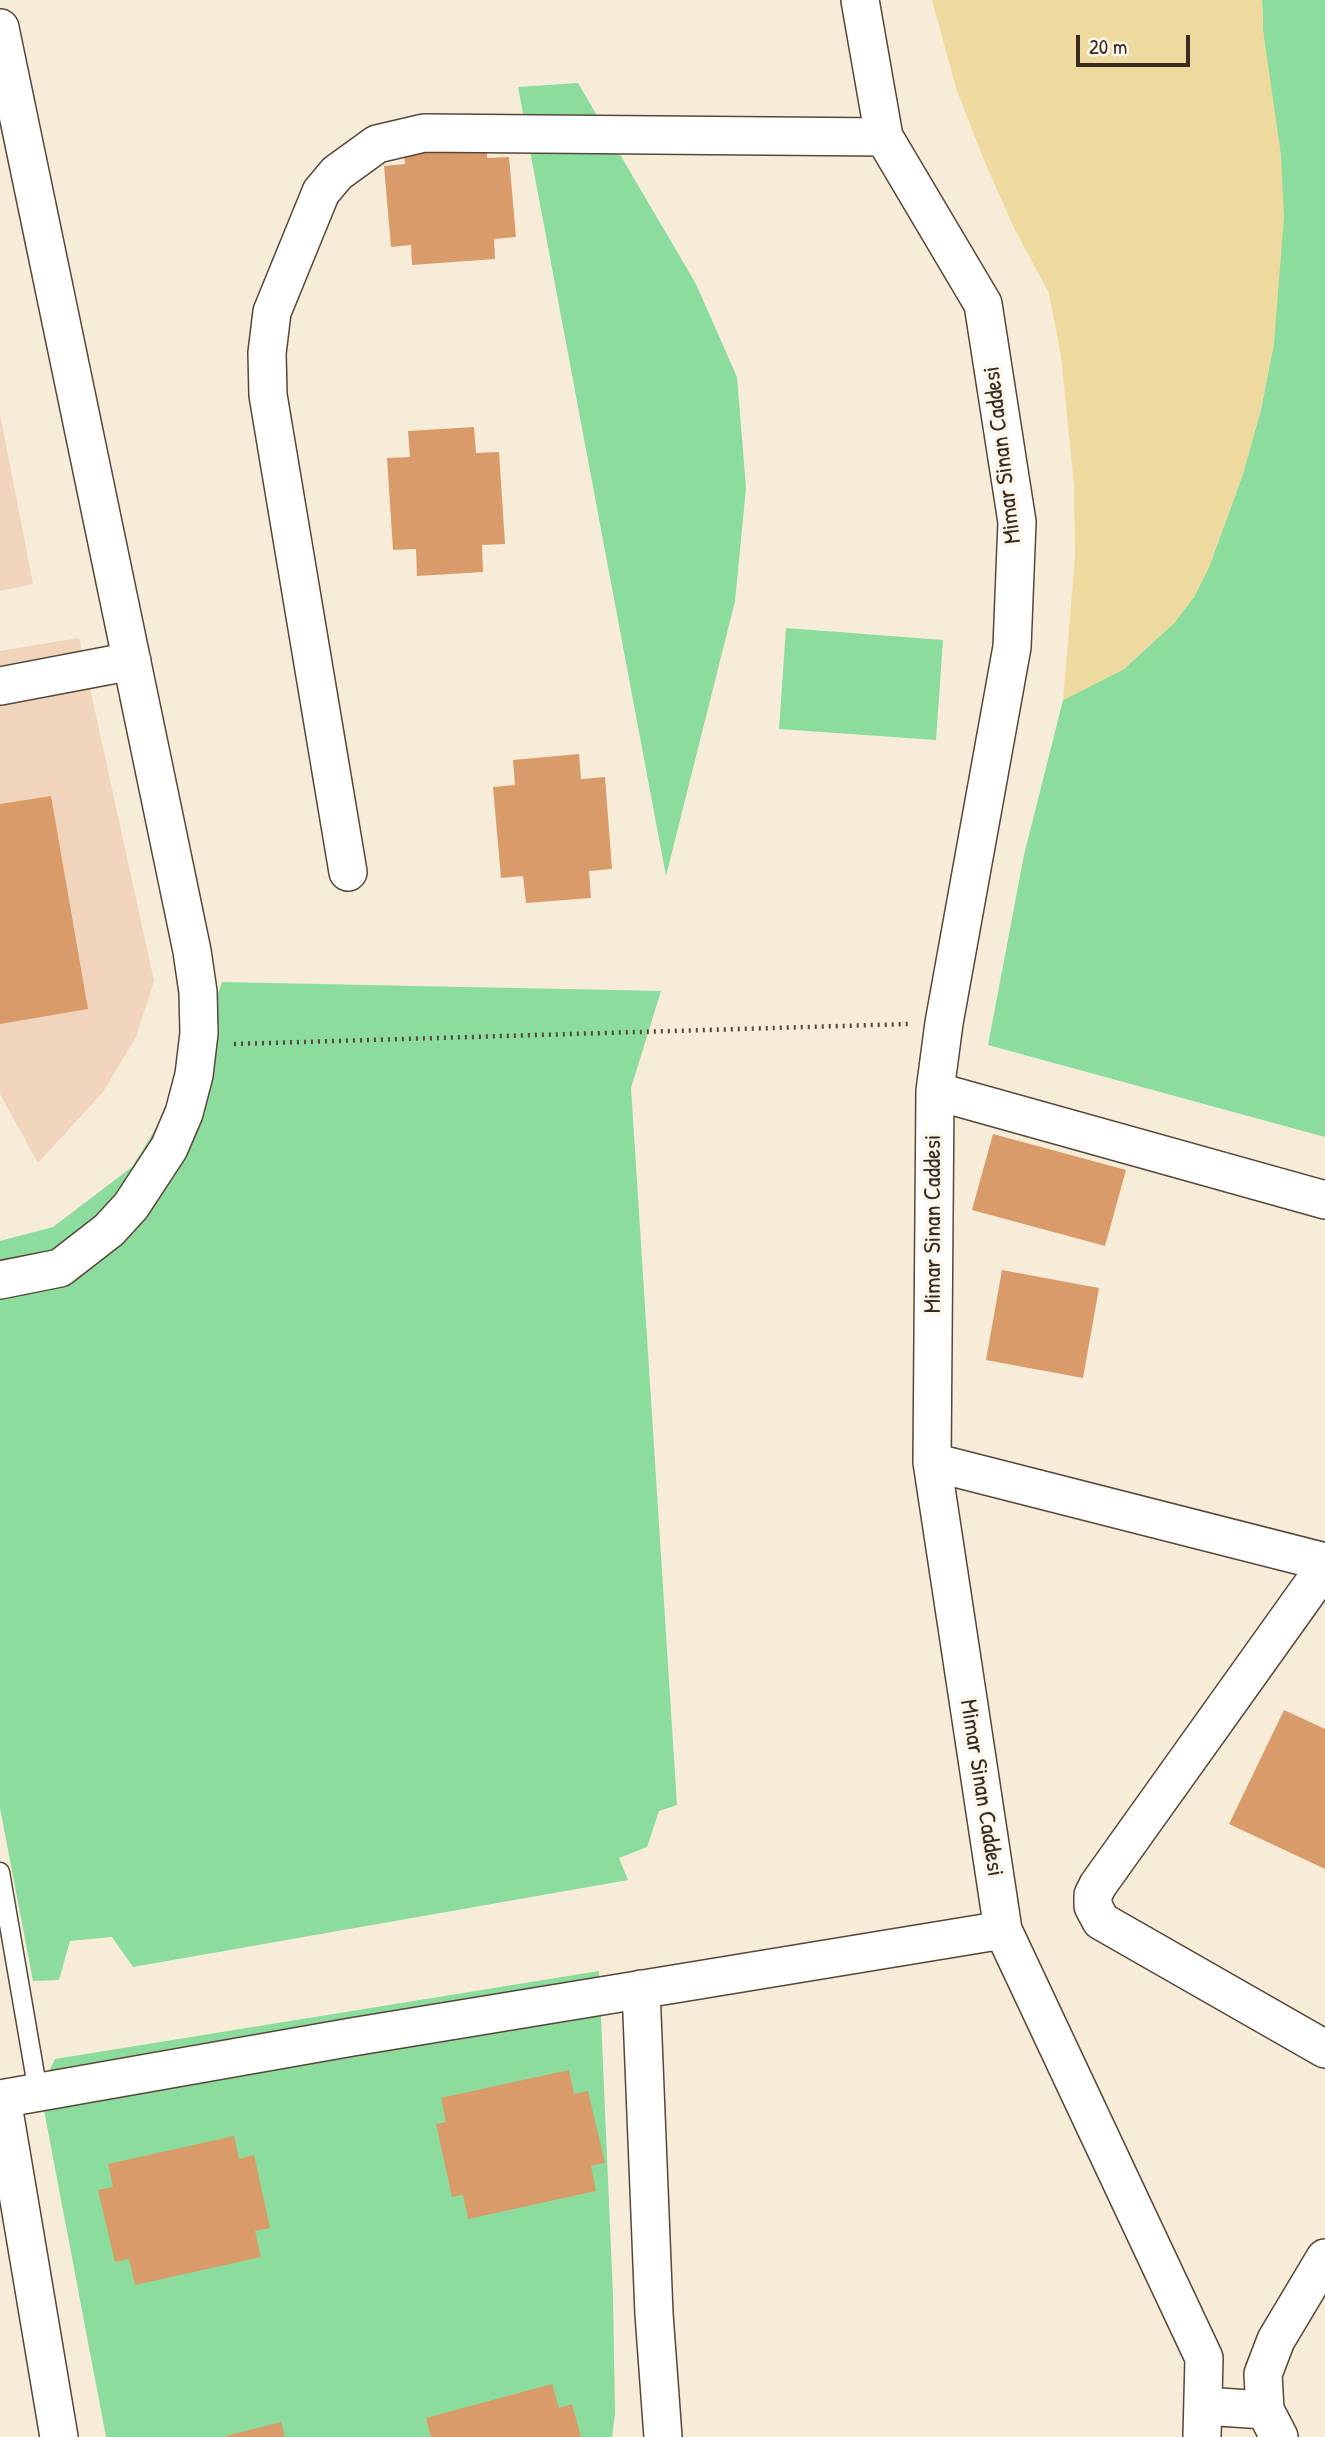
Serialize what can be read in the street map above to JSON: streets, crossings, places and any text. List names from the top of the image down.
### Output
{
  "streets": {
    "street": ["Mimar Sinan Caddesi"]
  },
  "scale_bar": "20 m"
}
